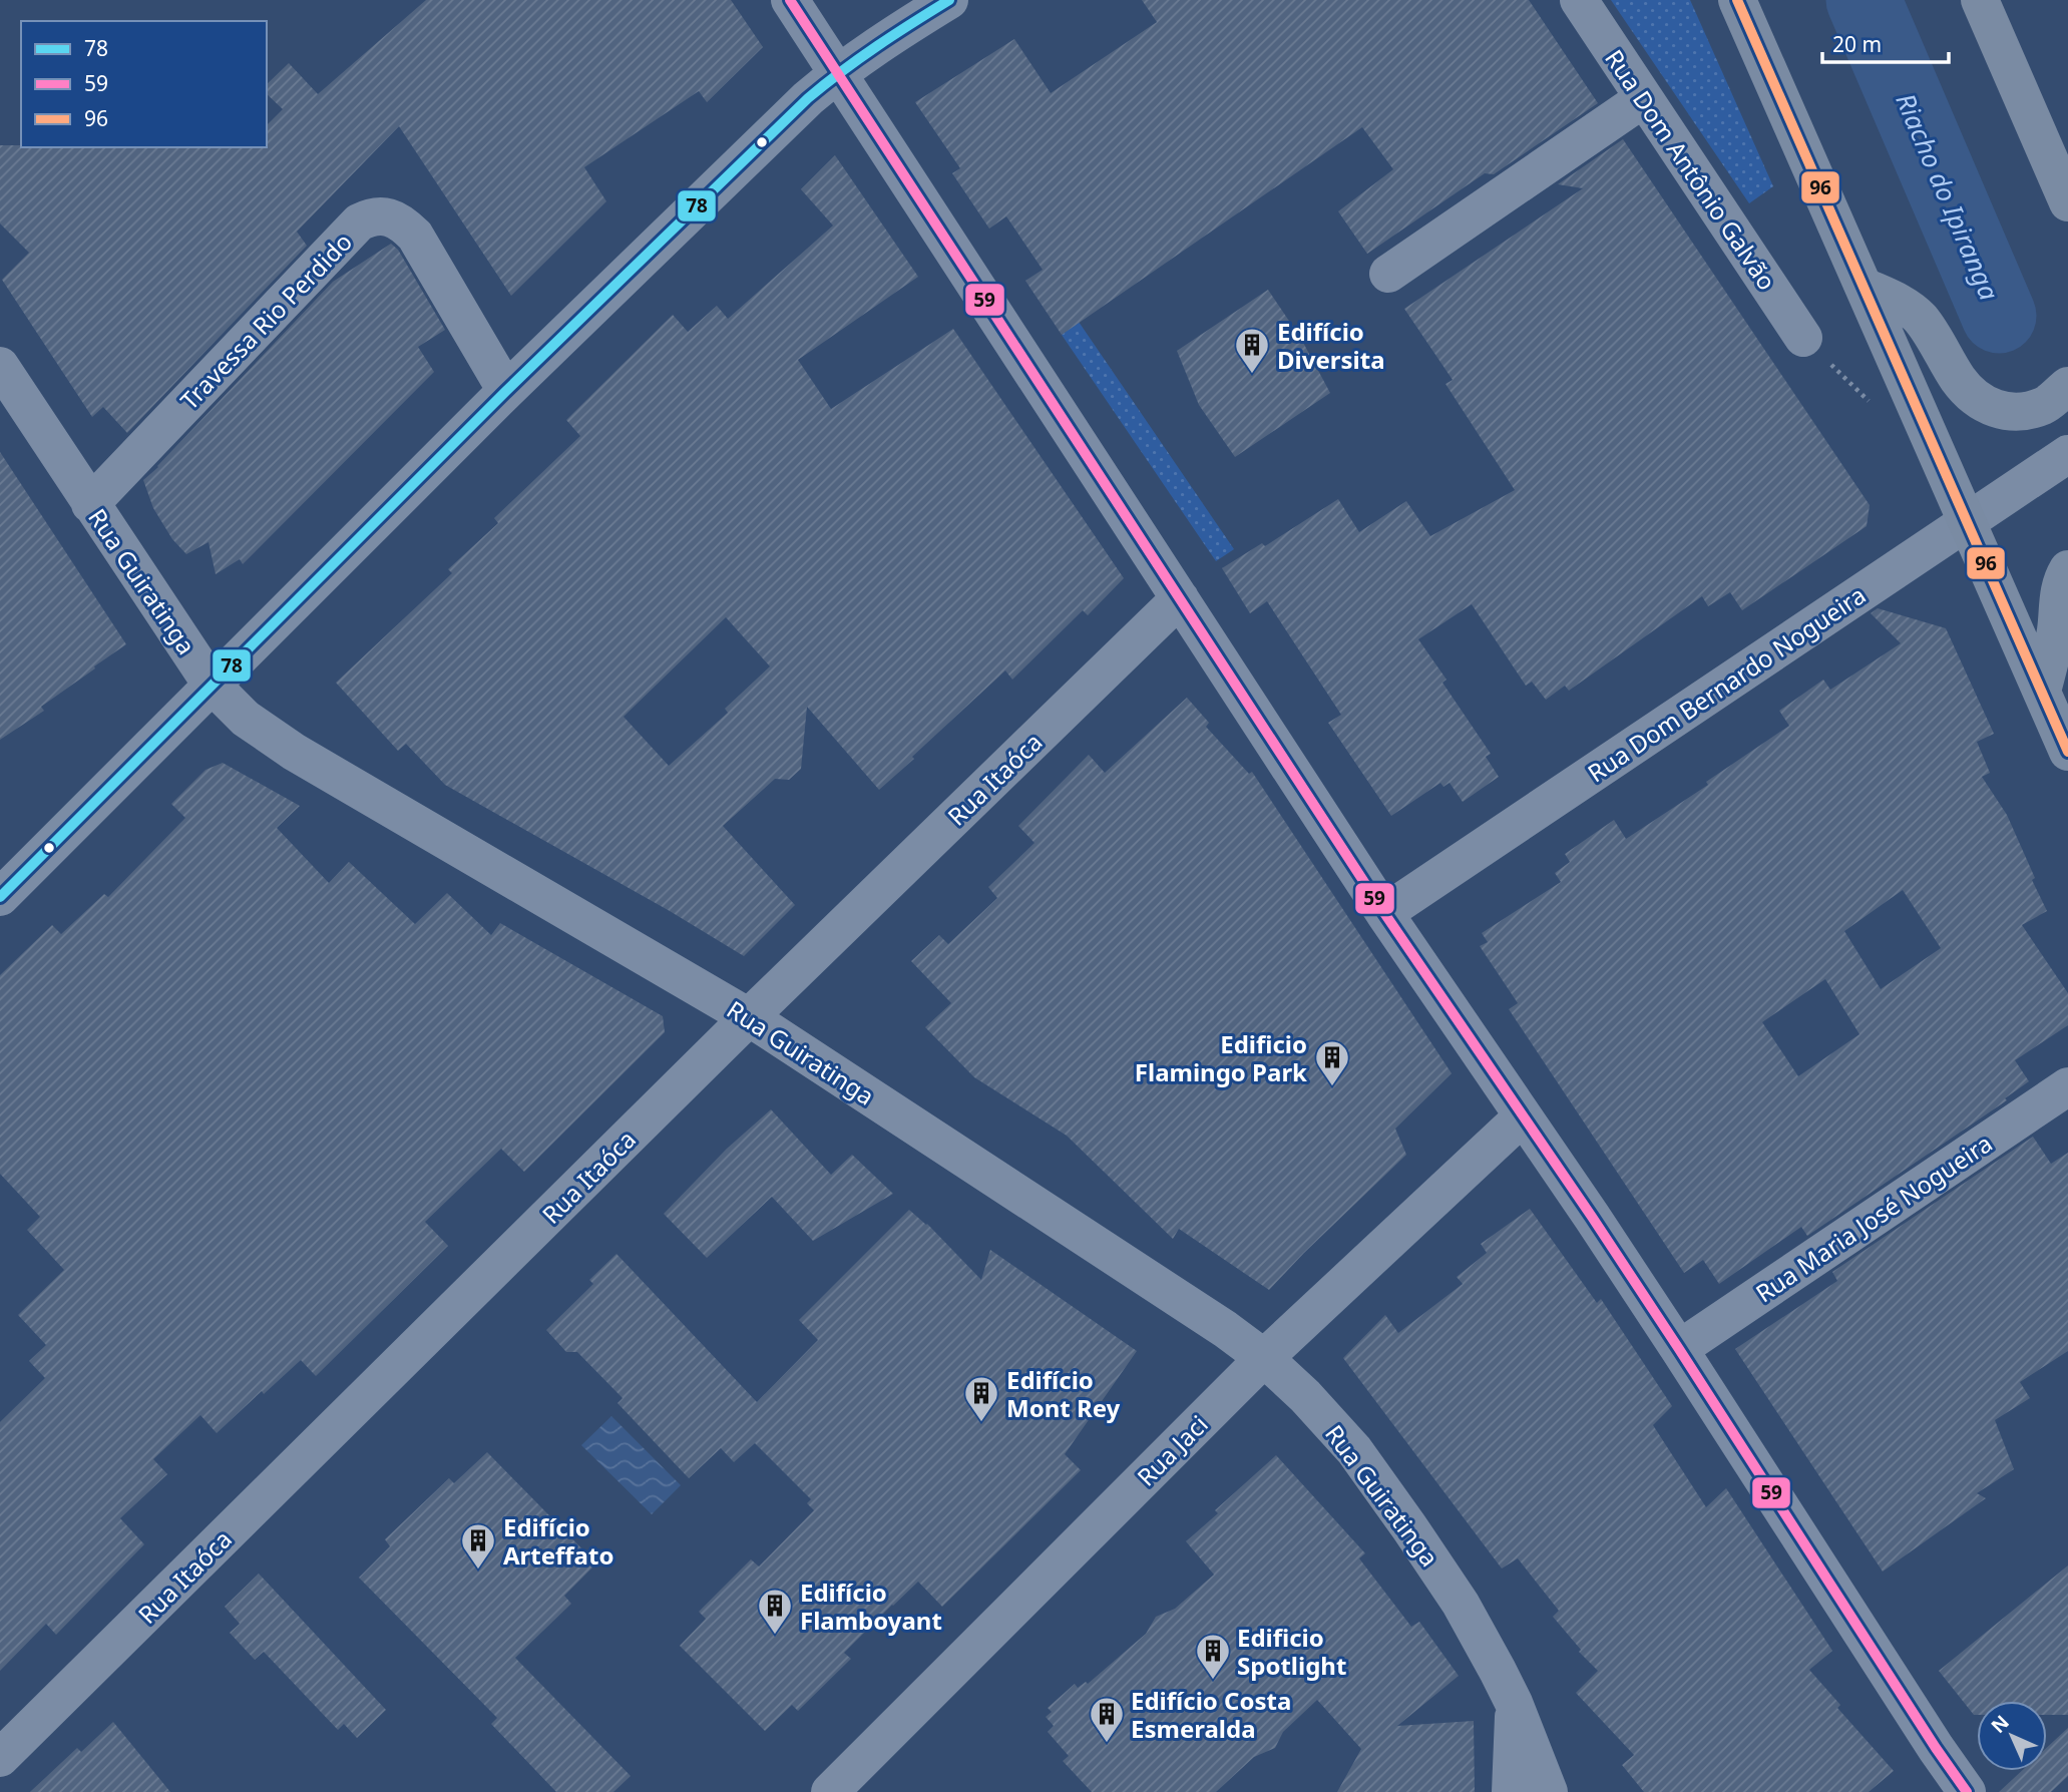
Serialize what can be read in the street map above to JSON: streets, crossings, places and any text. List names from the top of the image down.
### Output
{
  "streets": {
    "street": [
      "Rua Dom Antônio Galvão",
      "Travessa Rio Perdido",
      "Rua Guiratinga",
      "Rua Dom Bernardo Nogueira",
      "Rua Itaóca",
      "Rua Maria José Nogueira",
      "Rua Jaci"
    ]
  },
  "crossings": [
    ["Travessa Rio Perdido", "Rua Guiratinga"],
    ["Rua Guiratinga", "Rua Itaóca"],
    ["Rua Guiratinga", "Rua Jaci"]
  ],
  "water": ["Riacho do Ipiranga"],
  "places": {
    "building": [
      "Edifício Diversita",
      "Edificio Flamingo Park",
      "Edifício Mont Rey",
      "Edifício Arteffato",
      "Edifício Flamboyant",
      "Edificio Spotlight",
      "Edifício Costa Esmeralda"
    ]
  },
  "lines": ["transit line 78", "transit line 59", "transit line 96"],
  "legend": ["78", "59", "96"],
  "scale_bar": "20 m",
  "north": "top left"
}
